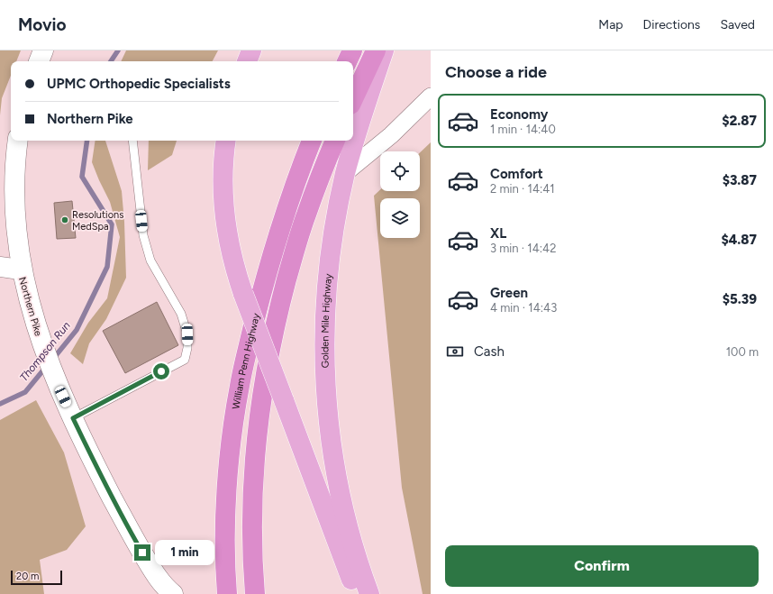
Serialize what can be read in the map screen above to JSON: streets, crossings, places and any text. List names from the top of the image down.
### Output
{
  "streets": {
    "highway": ["William Penn Highway"],
    "main road": ["Northern Pike", "Golden Mile Highway"]
  },
  "water": ["Thompson Run"],
  "places": ["Resolutions MedSpa"],
  "scale_bar": "20 m",
  "page": {
    "header": "Movio",
    "nav": ["Map", "Directions", "Saved"],
    "heading": "Choose a ride",
    "banner": ["UPMC Orthopedic Specialists", "Northern Pike"],
    "list": [
      {
        "name": "Economy",
        "note": "1 min · 14:40",
        "value": "$2.87"
      },
      {
        "name": "Comfort",
        "note": "2 min · 14:41",
        "value": "$3.87"
      },
      {
        "name": "XL",
        "note": "3 min · 14:42",
        "value": "$4.87"
      },
      {
        "name": "Green",
        "note": "4 min · 14:43",
        "value": "$5.39"
      }
    ],
    "pay": ["Cash", "100 m"],
    "buttons": "Confirm",
    "bubble": "1 min",
    "scale": "20 m"
  }
}
